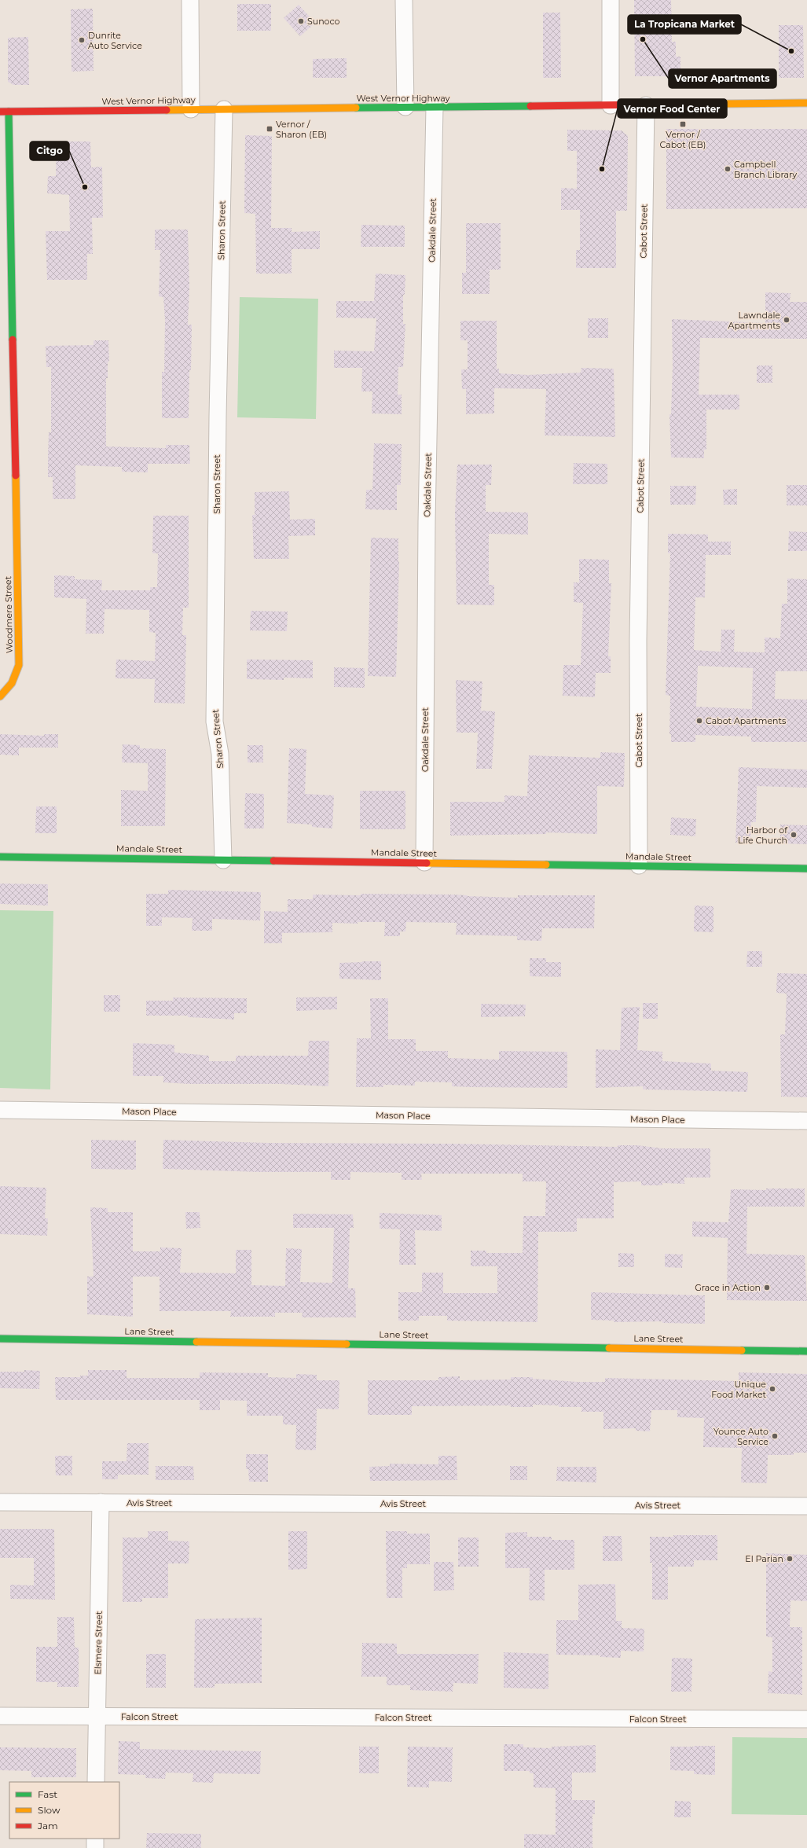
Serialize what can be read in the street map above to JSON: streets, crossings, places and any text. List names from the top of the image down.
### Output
{
  "streets": {
    "street": [
      "West Vernor Highway",
      "Sharon Street",
      "Oakdale Street",
      "Cabot Street",
      "Woodmere Street",
      "Mandale Street",
      "Mason Place",
      "Lane Street",
      "Avis Street",
      "Elsmere Street",
      "Falcon Street"
    ]
  },
  "crossings": [
    ["West Vernor Highway", "Sharon Street"],
    ["West Vernor Highway", "Oakdale Street"],
    ["West Vernor Highway", "Cabot Street"],
    ["West Vernor Highway", "Woodmere Street"],
    ["Sharon Street", "Mandale Street"],
    ["Oakdale Street", "Mandale Street"],
    ["Cabot Street", "Mandale Street"],
    ["Avis Street", "Elsmere Street"],
    ["Elsmere Street", "Falcon Street"]
  ],
  "places": {
    "other": [
      "Sunoco",
      "Vernor Apartments",
      "Dunrite Auto Service",
      "La Tropicana Market",
      "Vernor Food Center",
      "Campbell Branch Library",
      "Citgo",
      "Lawndale Apartments",
      "Cabot Apartments",
      "Harbor of Life Church",
      "Grace in Action",
      "Unique Food Market",
      "Younce Auto Service",
      "El Parian"
    ],
    "transit": ["Vernor / Cabot (EB)", "Vernor / Sharon (EB)"]
  },
  "legend": ["Fast", "Slow", "Jam"]
}
